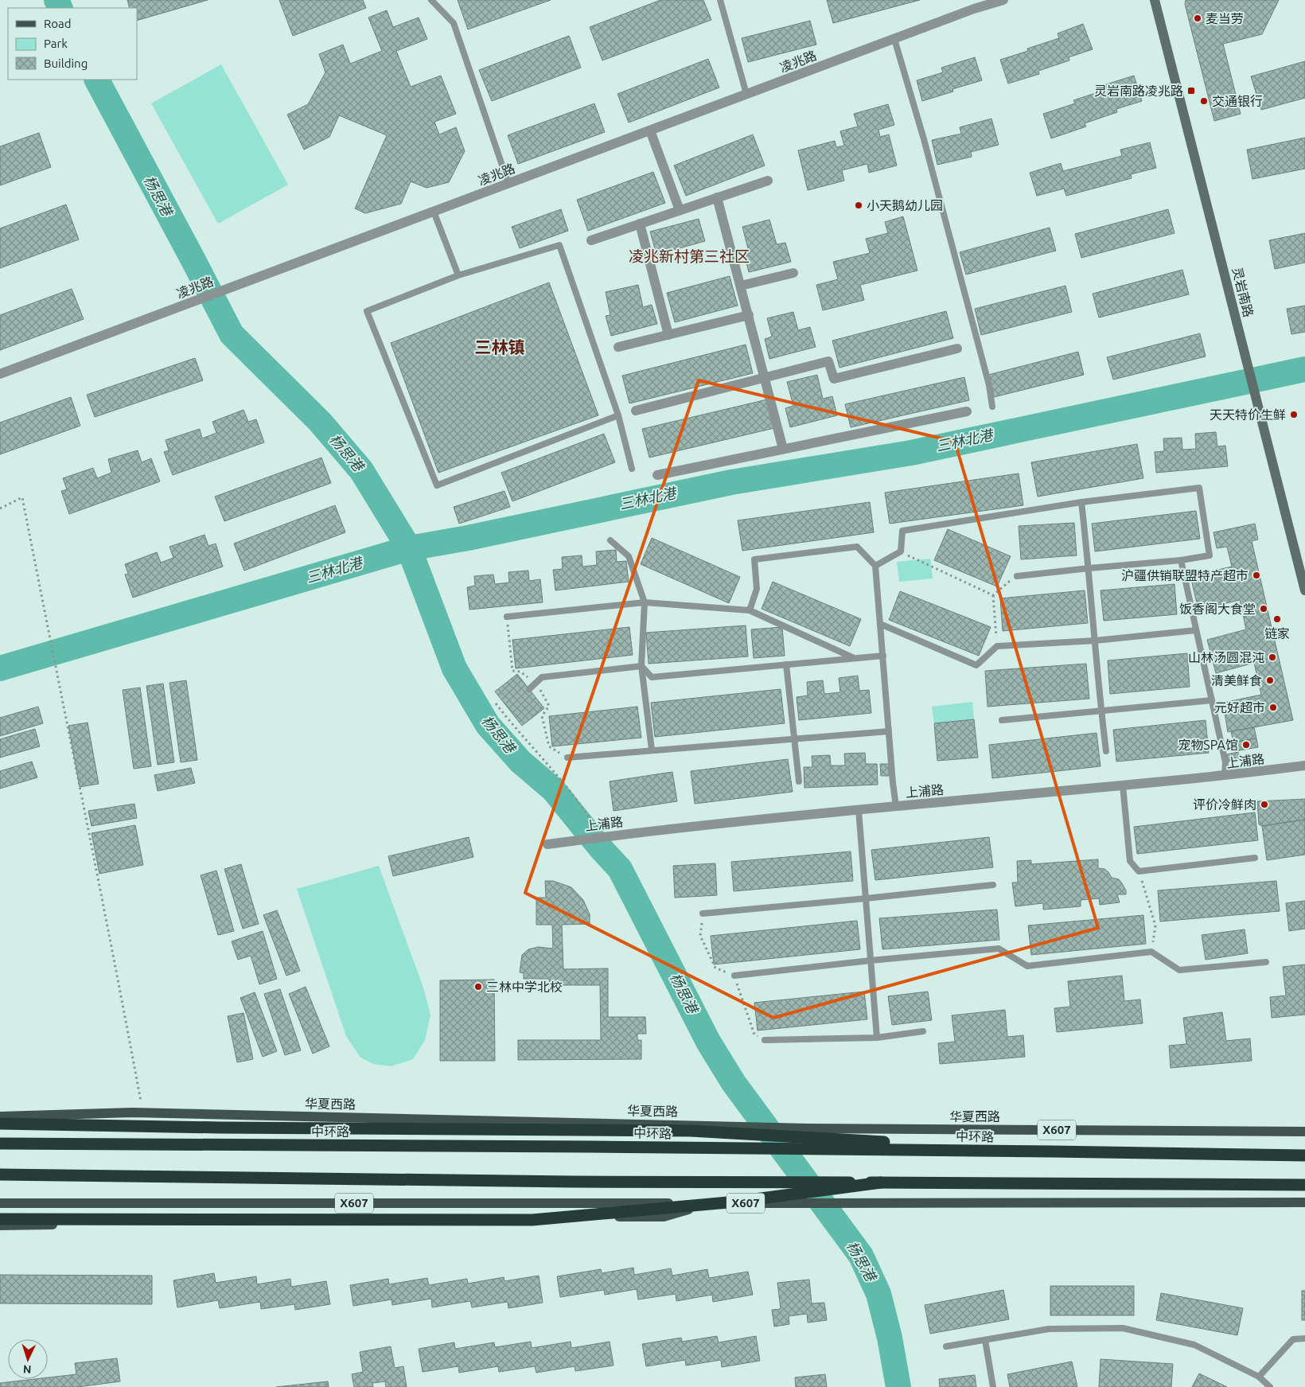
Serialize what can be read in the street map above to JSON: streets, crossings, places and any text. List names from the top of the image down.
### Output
{
  "streets": {
    "highway": ["中环路"],
    "main road": ["华夏西路", "X607"],
    "street": ["凌兆路", "灵岩南路", "上浦路"]
  },
  "districts": ["凌兆新村第三社区", "三林镇"],
  "water": ["杨思港", "三林北港"],
  "places": {
    "other": [
      "麦当劳",
      "交通银行",
      "小天鹅幼儿园",
      "天天特价生鲜",
      "沪疆供销联盟特产超市",
      "饭香阁大食堂",
      "链家",
      "山林汤圆混沌",
      "清美鲜食",
      "元好超市",
      "宠物SPA馆",
      "评价冷鲜肉",
      "三林中学北校"
    ],
    "transit": ["灵岩南路凌兆路"]
  },
  "legend": ["Road", "Park", "Building"],
  "north": "bottom"
}
